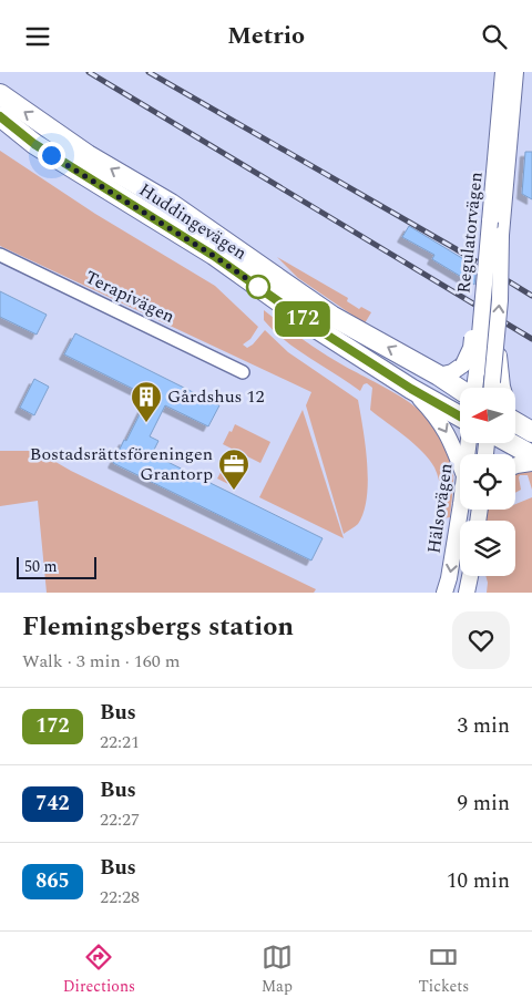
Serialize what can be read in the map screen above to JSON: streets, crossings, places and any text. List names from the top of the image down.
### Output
{
  "streets": {
    "main road": ["Huddingevägen"],
    "street": ["Regulatorvägen", "Terapivägen", "Hälsovägen"]
  },
  "one_way": ["Hälsovägen"],
  "places": {
    "building": ["Gårdshus 12"],
    "office": ["Bostadsrättsföreningen Grantorp"]
  },
  "lines": ["bus line 172"],
  "scale_bar": "50 m",
  "north": "left",
  "page": {
    "header": "Metrio",
    "on_map": "172",
    "scale": "50 m",
    "heading": ["Flemingsbergs station", "Walk · 3 min · 160 m"],
    "list": [
      {
        "mark": "172",
        "name": "Bus",
        "note": "22:21",
        "value": "3 min"
      },
      {
        "mark": "742",
        "name": "Bus",
        "note": "22:27",
        "value": "9 min"
      },
      {
        "mark": "865",
        "name": "Bus",
        "note": "22:28",
        "value": "10 min"
      }
    ],
    "tabs": ["Directions", "Map", "Tickets"]
  }
}
